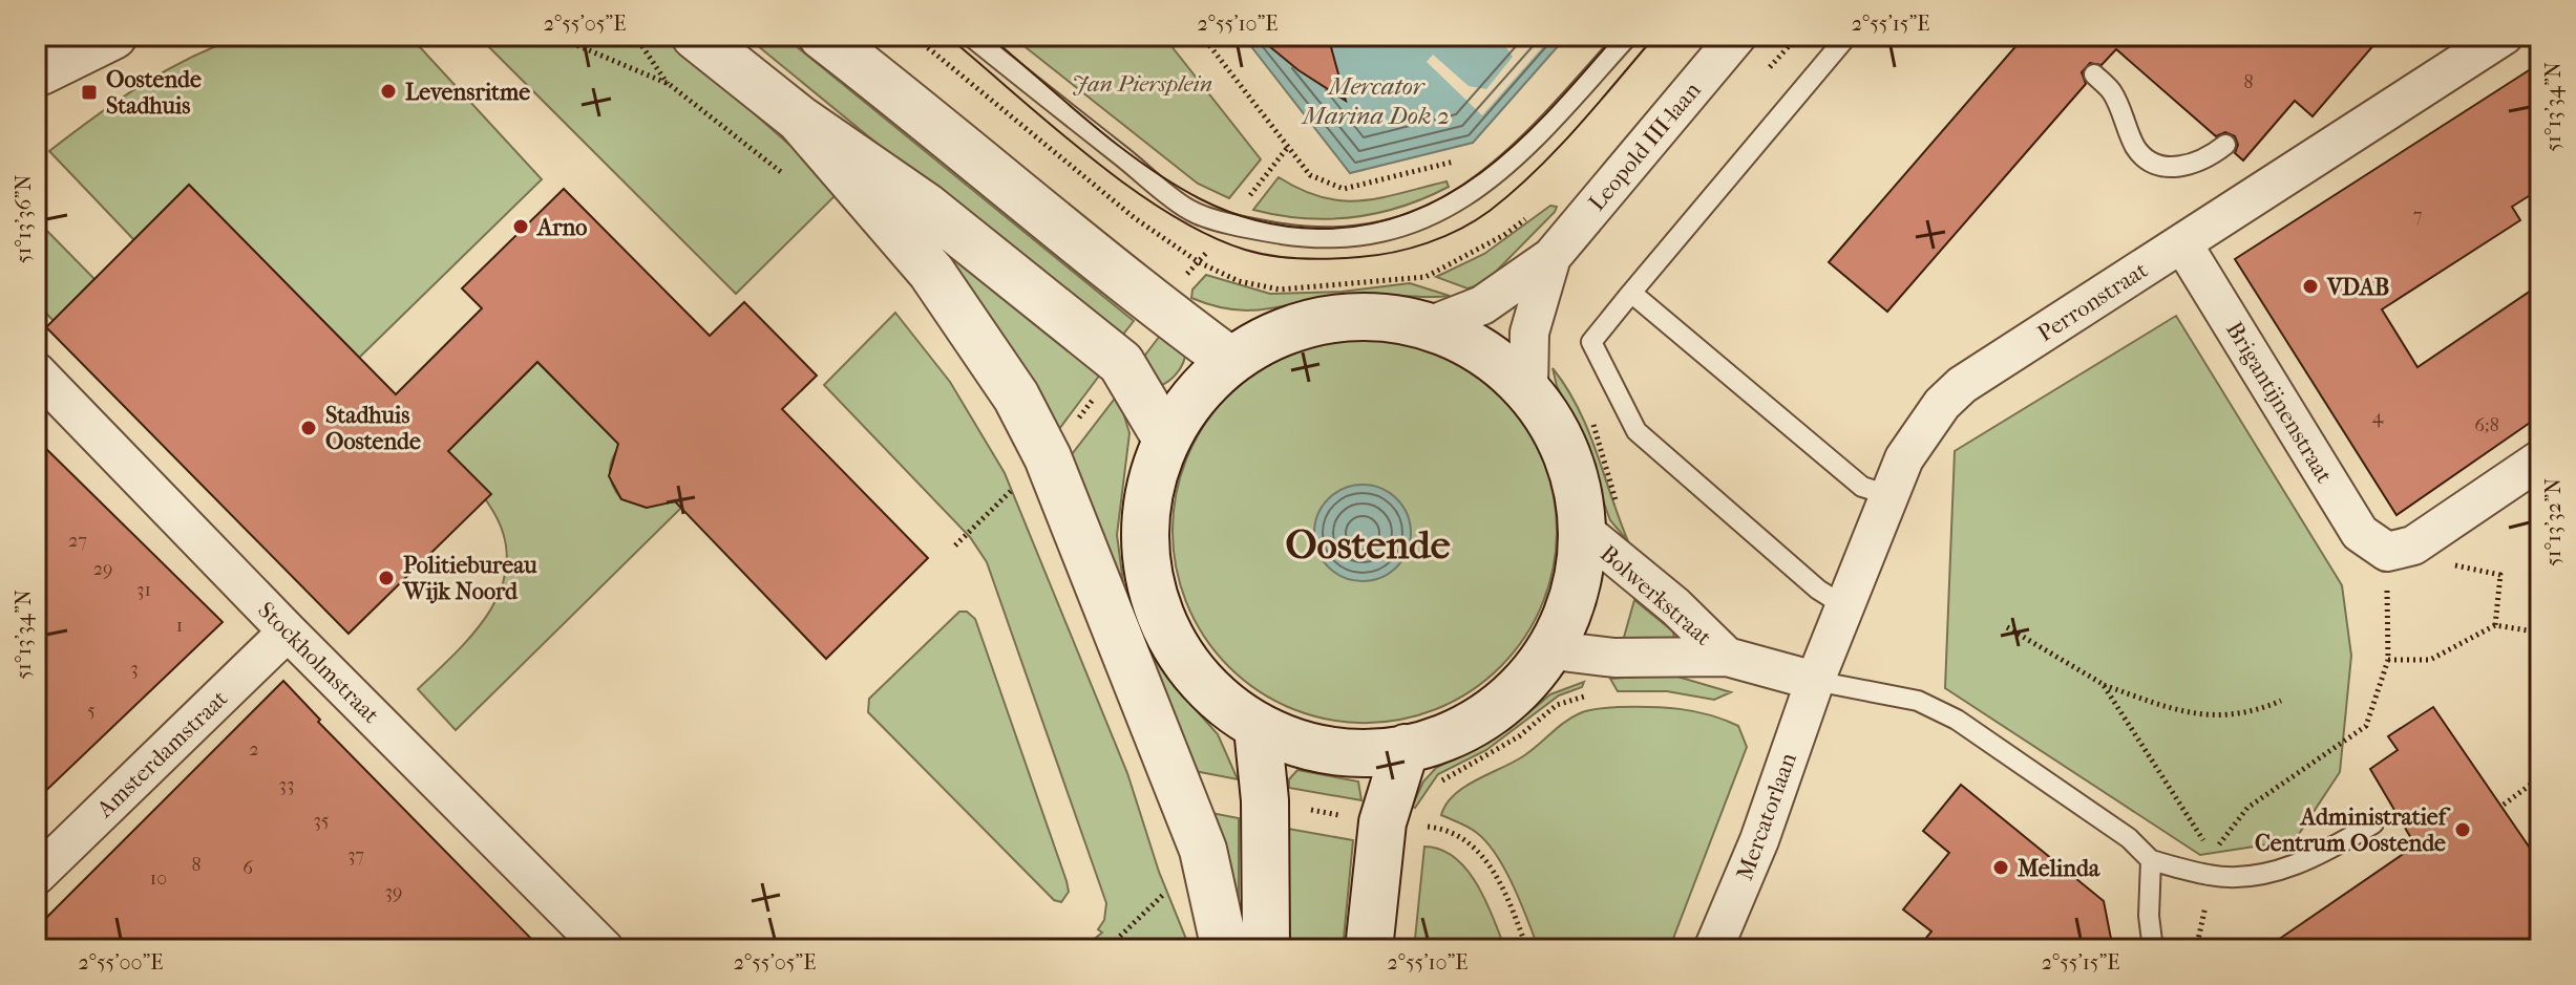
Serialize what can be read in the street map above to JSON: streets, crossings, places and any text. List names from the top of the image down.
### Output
{
  "streets": {
    "street": [
      "Leopold III-laan",
      "Perronstraat",
      "Brigantijnenstraat",
      "Bolwerkstraat",
      "Stockholmstraat",
      "Amsterdamstraat",
      "Mercatorlaan"
    ]
  },
  "crossings": [
    ["Perronstraat", "Brigantijnenstraat"],
    ["Perronstraat", "Bolwerkstraat"],
    ["Perronstraat", "Mercatorlaan"],
    ["Bolwerkstraat", "Mercatorlaan"],
    ["Stockholmstraat", "Amsterdamstraat"]
  ],
  "districts": ["Oostende"],
  "water": ["Mercator Marina Dok 2"],
  "parks": ["Jan Piersplein"],
  "places": {
    "other": [
      "Levensritme",
      "Arno",
      "VDAB",
      "Stadhuis Oostende",
      "Politiebureau Wijk Noord",
      "Administratief Centrum Oostende",
      "Melinda"
    ],
    "transit": ["Oostende Stadhuis"]
  },
  "house_numbers": [
    "8",
    "7",
    "4",
    "6;8",
    "27",
    "29",
    "31",
    "1",
    "3",
    "5",
    "2",
    "33",
    "35",
    "37",
    "8",
    "6",
    "10",
    "39"
  ],
  "coordinates": [
    "2°55'05\"E",
    "2°55'10\"E",
    "2°55'15\"E",
    "51°13'34\"N",
    "51°13'36\"N",
    "51°13'32\"N",
    "2°55'00\"E"
  ]
}
